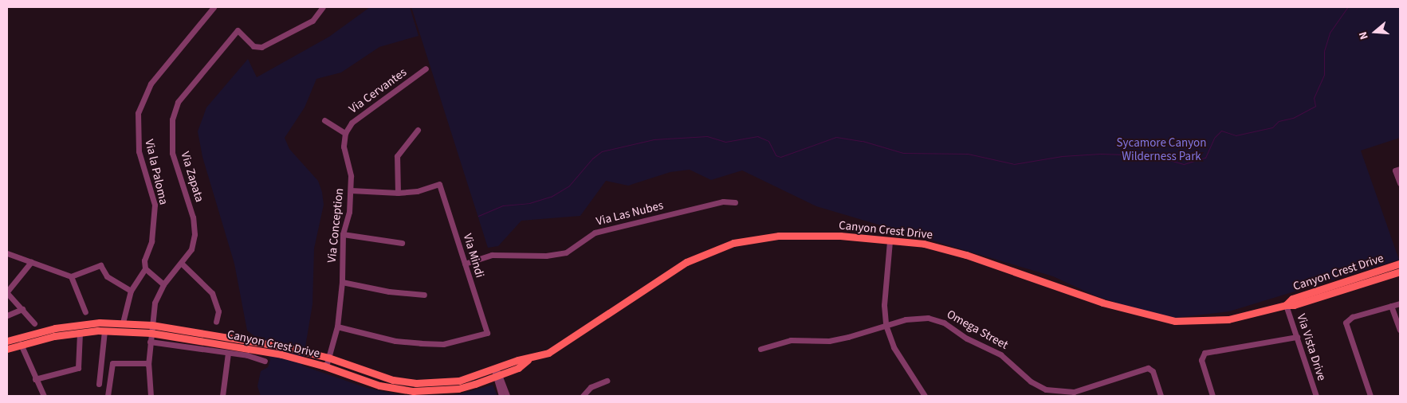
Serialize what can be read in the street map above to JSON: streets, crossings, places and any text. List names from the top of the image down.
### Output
{
  "streets": {
    "main road": ["Canyon Crest Drive"],
    "street": [
      "Via Cervantes",
      "Via la Paloma",
      "Via Zapata",
      "Via Las Nubes",
      "Via Conception",
      "Via Mindi",
      "Omega Street",
      "Via Vista Drive"
    ]
  },
  "crossings": [
    ["Via Cervantes", "Via Conception"],
    ["Via Zapata", "Canyon Crest Drive"],
    ["Via Las Nubes", "Via Mindi"],
    ["Via Conception", "Canyon Crest Drive"],
    ["Via Conception", "Via Mindi"],
    ["Canyon Crest Drive", "Via Vista Drive"]
  ],
  "parks": ["Sycamore Canyon Wilderness Park"],
  "north": "left"
}
